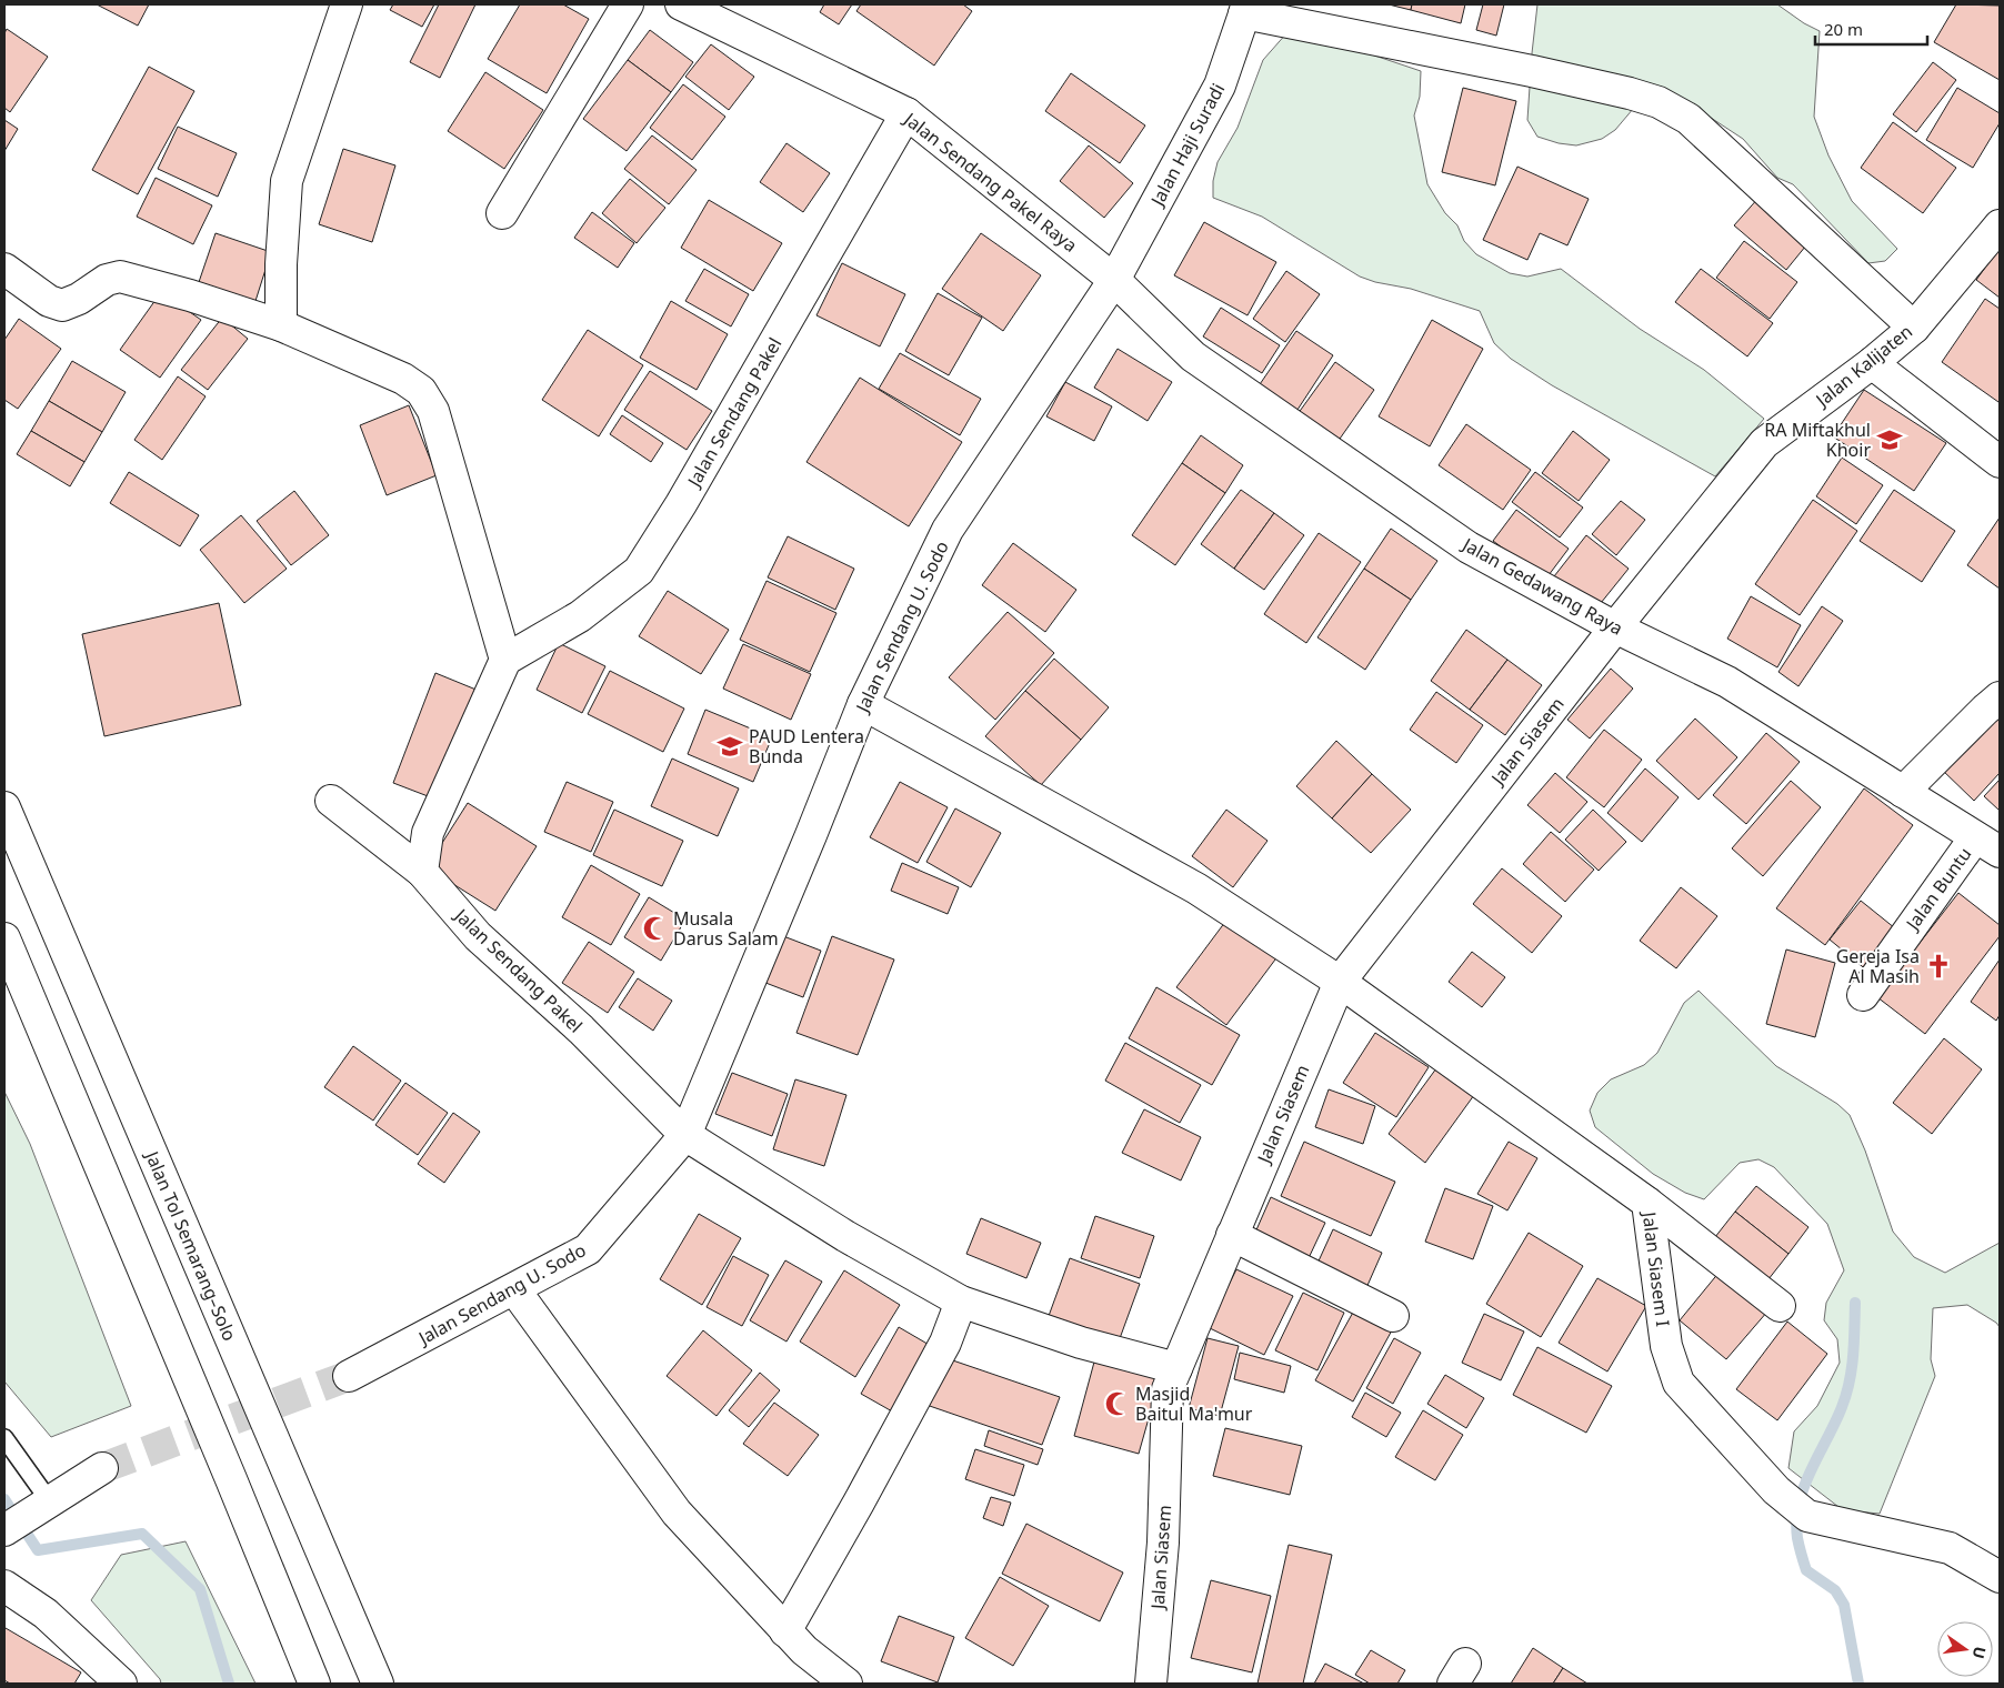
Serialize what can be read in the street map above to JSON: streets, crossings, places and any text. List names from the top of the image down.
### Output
{
  "streets": {
    "main road": [
      "Jalan Haji Suradi",
      "Jalan Sendang Pakel Raya",
      "Jalan Kalijaten",
      "Jalan Sendang Pakel",
      "Jalan Gedawang Raya",
      "Jalan Sendang U. Sodo",
      "Jalan Siasem",
      "Jalan Buntu",
      "Jalan Tol Semarang–Solo",
      "Jalan Siasem I"
    ]
  },
  "crossings": [
    ["Jalan Haji Suradi", "Jalan Sendang Pakel Raya"],
    ["Jalan Haji Suradi", "Jalan Gedawang Raya"],
    ["Jalan Haji Suradi", "Jalan Sendang U. Sodo"],
    ["Jalan Sendang Pakel Raya", "Jalan Sendang Pakel"],
    ["Jalan Sendang Pakel Raya", "Jalan Gedawang Raya"],
    ["Jalan Sendang Pakel Raya", "Jalan Sendang U. Sodo"],
    ["Jalan Kalijaten", "Jalan Gedawang Raya"],
    ["Jalan Kalijaten", "Jalan Siasem"],
    ["Jalan Sendang Pakel", "Jalan Sendang U. Sodo"],
    ["Jalan Sendang Pakel", "Jalan Siasem"],
    ["Jalan Gedawang Raya", "Jalan Sendang U. Sodo"],
    ["Jalan Gedawang Raya", "Jalan Siasem"],
    ["Jalan Gedawang Raya", "Jalan Buntu"],
    ["Jalan Sendang U. Sodo", "Jalan Siasem I"],
    ["Jalan Siasem", "Jalan Siasem I"]
  ],
  "places": {
    "school or university": ["RA Miftakhul Khoir", "PAUD Lentera Bunda"],
    "mosque": ["Musala Darus Salam", "Masjid Baitul Ma'mur"],
    "church": ["Gereja Isa Al Masih"]
  },
  "scale_bar": "20 m",
  "north": "right"
}
